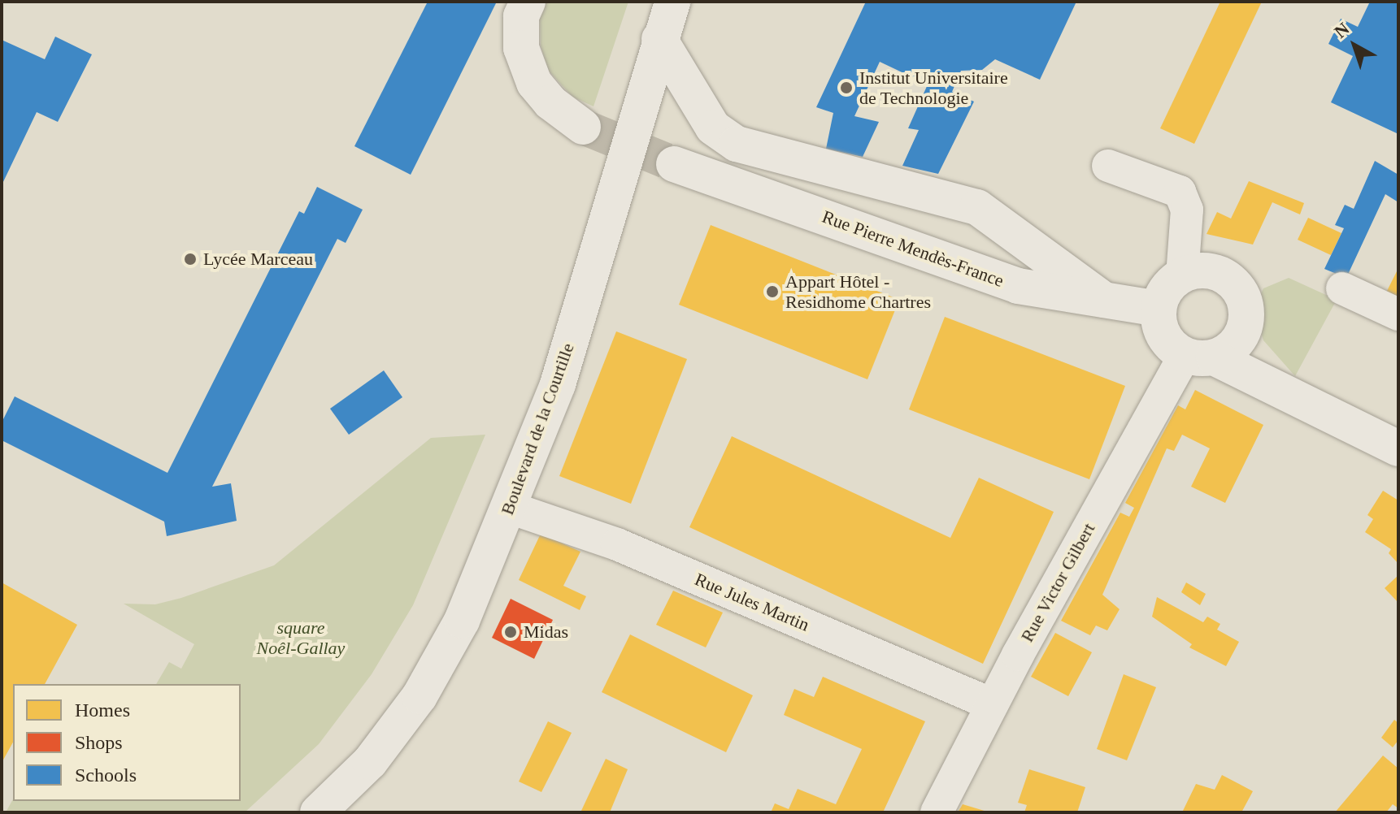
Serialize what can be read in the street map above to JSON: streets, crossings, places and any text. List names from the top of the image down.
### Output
{
  "streets": {
    "main road": ["Rue Pierre Mendès-France", "Boulevard de la Courtille"],
    "street": ["Rue Victor Gilbert", "Rue Jules Martin"]
  },
  "crossings": [
    ["Rue Pierre Mendès-France", "Rue Victor Gilbert"],
    ["Boulevard de la Courtille", "Rue Jules Martin"],
    ["Rue Victor Gilbert", "Rue Jules Martin"]
  ],
  "parks": ["square Noêl-Gallay"],
  "places": [
    "Institut Universitaire de Technologie",
    "Lycée Marceau",
    "Appart Hôtel - Residhome Chartres",
    "Midas"
  ],
  "legend": ["Homes", "Shops", "Schools"],
  "north": "top left"
}
